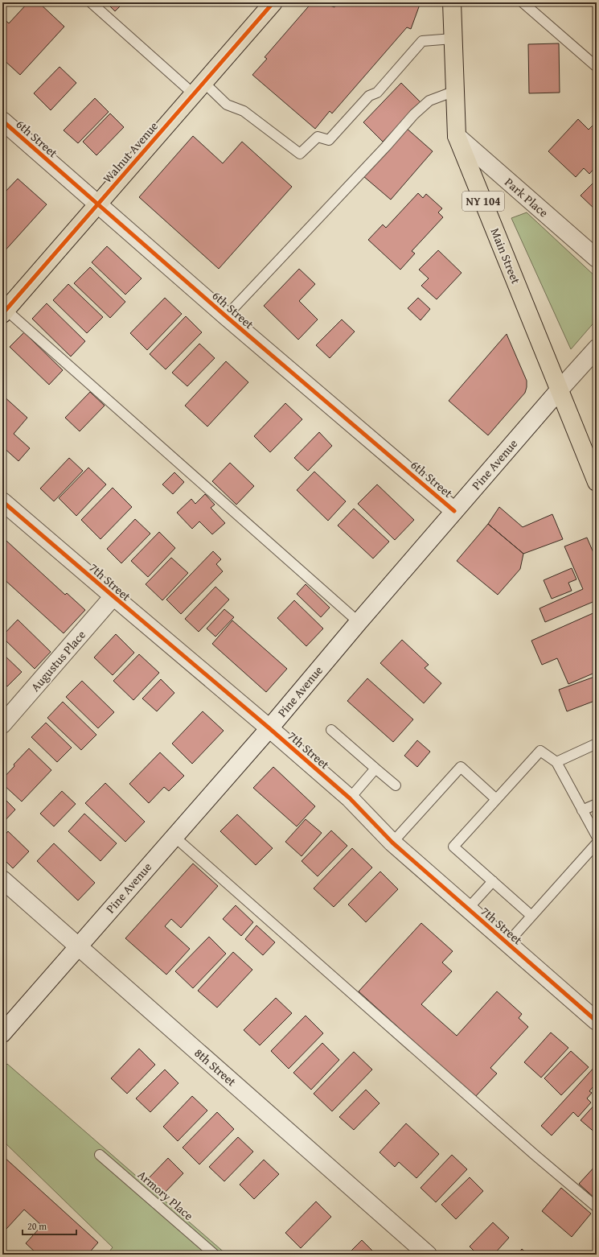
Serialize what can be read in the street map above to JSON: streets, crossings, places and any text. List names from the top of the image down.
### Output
{
  "streets": {
    "main road": ["Walnut Avenue", "NY 104", "Main Street"],
    "street": [
      "6th Street",
      "Park Place",
      "Pine Avenue",
      "7th Street",
      "Augustus Place",
      "8th Street"
    ],
    "lane": ["Armory Place"]
  },
  "crossings": [
    ["6th Street", "Walnut Avenue"],
    ["6th Street", "Pine Avenue"],
    ["Park Place", "Main Street"],
    ["Main Street", "Pine Avenue"],
    ["Pine Avenue", "7th Street"],
    ["Pine Avenue", "8th Street"],
    ["7th Street", "Augustus Place"]
  ],
  "scale_bar": "20 m"
}
